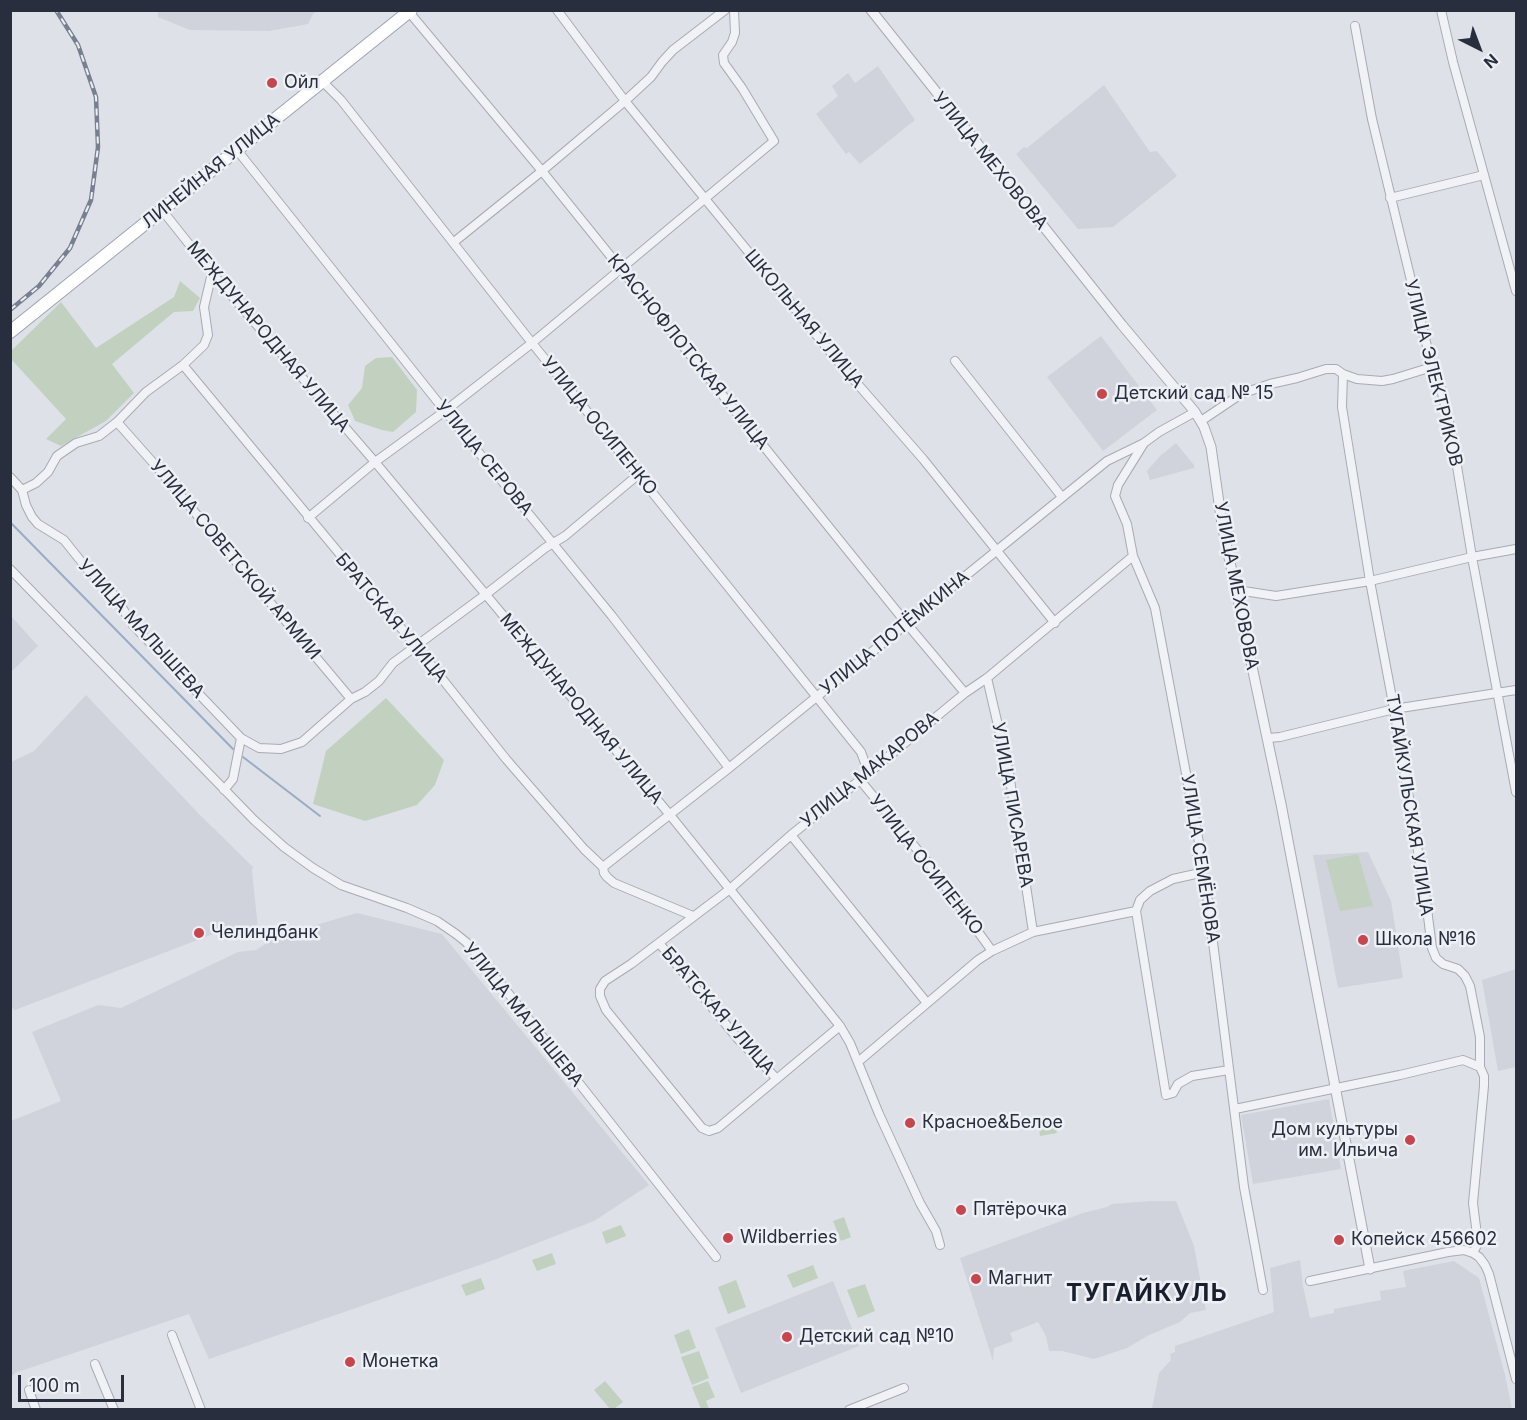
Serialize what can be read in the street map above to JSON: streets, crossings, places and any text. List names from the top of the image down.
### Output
{
  "streets": {
    "main road": ["ЛИНЕЙНАЯ УЛИЦА"],
    "street": [
      "УЛИЦА МЕХОВОВА",
      "ШКОЛЬНАЯ УЛИЦА",
      "МЕЖДУНАРОДНАЯ УЛИЦА",
      "КРАСНОФЛОТСКАЯ УЛИЦА",
      "УЛИЦА ЭЛЕКТРИКОВ",
      "УЛИЦА ОСИПЕНКО",
      "УЛИЦА СЕРОВА",
      "УЛИЦА СОВЕТСКОЙ АРМИИ",
      "БРАТСКАЯ УЛИЦА",
      "УЛИЦА МАЛЫШЕВА",
      "УЛИЦА ПОТЁМКИНА",
      "УЛИЦА МАКАРОВА",
      "УЛИЦА ПИСАРЕВА",
      "ТУГАЙКУЛЬСКАЯ УЛИЦА",
      "УЛИЦА СЕМЁНОВА"
    ]
  },
  "crossings": [
    ["УЛИЦА МЕХОВОВА", "УЛИЦА ПОТЁМКИНА"],
    ["ЛИНЕЙНАЯ УЛИЦА", "МЕЖДУНАРОДНАЯ УЛИЦА"],
    ["ЛИНЕЙНАЯ УЛИЦА", "КРАСНОФЛОТСКАЯ УЛИЦА"],
    ["ЛИНЕЙНАЯ УЛИЦА", "УЛИЦА ОСИПЕНКО"],
    ["ЛИНЕЙНАЯ УЛИЦА", "УЛИЦА СЕРОВА"],
    ["ШКОЛЬНАЯ УЛИЦА", "УЛИЦА ПОТЁМКИНА"],
    ["ШКОЛЬНАЯ УЛИЦА", "УЛИЦА МАКАРОВА"],
    ["МЕЖДУНАРОДНАЯ УЛИЦА", "УЛИЦА ПОТЁМКИНА"],
    ["МЕЖДУНАРОДНАЯ УЛИЦА", "УЛИЦА МАКАРОВА"],
    ["КРАСНОФЛОТСКАЯ УЛИЦА", "УЛИЦА ПОТЁМКИНА"],
    ["КРАСНОФЛОТСКАЯ УЛИЦА", "УЛИЦА МАКАРОВА"],
    ["УЛИЦА ОСИПЕНКО", "УЛИЦА ПОТЁМКИНА"],
    ["УЛИЦА ОСИПЕНКО", "УЛИЦА МАКАРОВА"],
    ["УЛИЦА СЕРОВА", "УЛИЦА ПОТЁМКИНА"],
    ["БРАТСКАЯ УЛИЦА", "УЛИЦА ПОТЁМКИНА"],
    ["БРАТСКАЯ УЛИЦА", "УЛИЦА МАКАРОВА"],
    ["УЛИЦА ПОТЁМКИНА", "УЛИЦА СЕМЁНОВА"],
    ["УЛИЦА МАКАРОВА", "УЛИЦА ПИСАРЕВА"],
    ["УЛИЦА МАКАРОВА", "УЛИЦА СЕМЁНОВА"]
  ],
  "districts": ["ТУГАЙКУЛЬ"],
  "places": [
    "Ойл",
    "Детский сад № 15",
    "Челиндбанк",
    "Школа №16",
    "Красное&Белое",
    "Дом культуры им. Ильича",
    "Пятёрочка",
    "Wildberries",
    "Копейск 456602",
    "Магнит",
    "Детский сад №10",
    "Монетка"
  ],
  "scale_bar": "100 m",
  "north": "bottom right"
}
